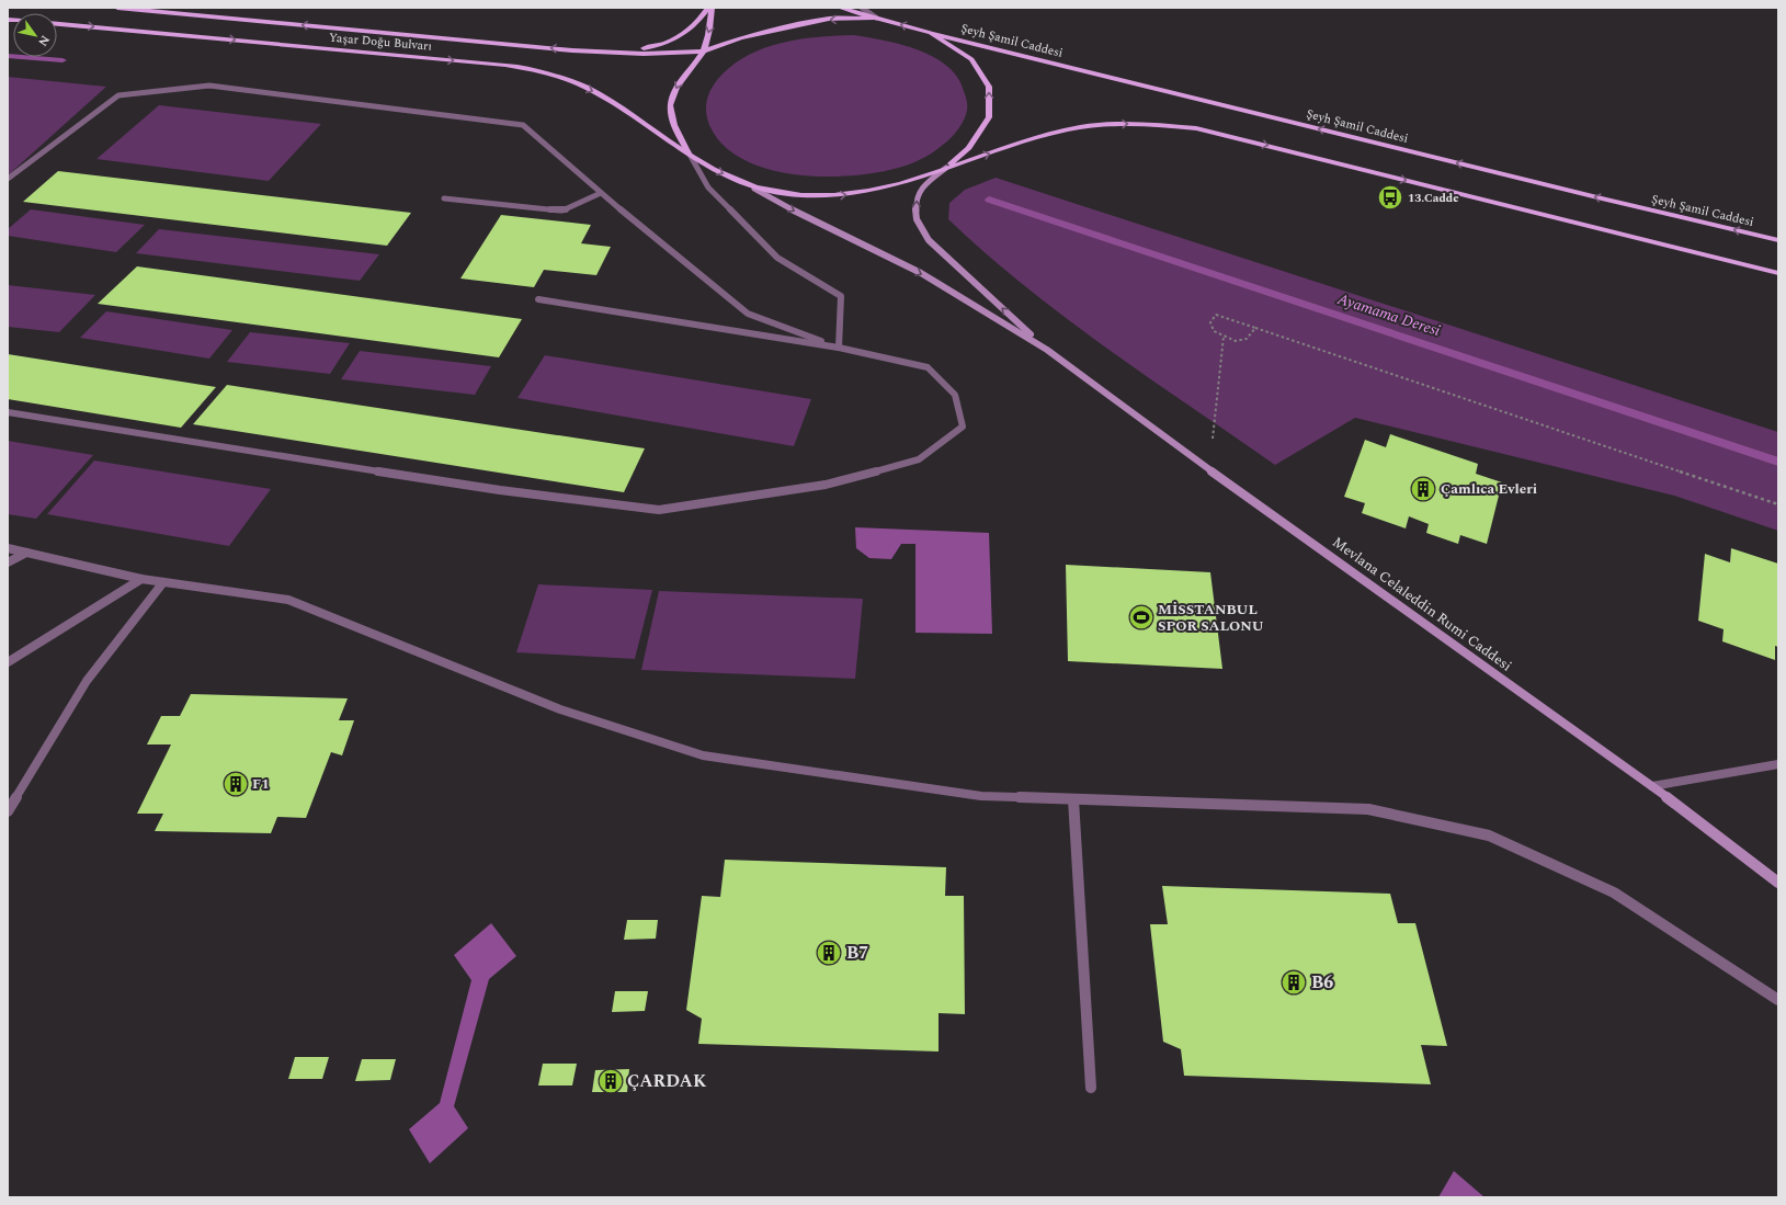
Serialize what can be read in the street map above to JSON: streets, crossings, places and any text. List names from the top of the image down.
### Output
{
  "streets": {
    "main road": ["Şeyh Şamil Caddesi", "Yaşar Doğu Bulvarı"],
    "street": ["Mevlana Celaleddin Rumi Caddesi"]
  },
  "water": ["Ayamama Deresi"],
  "places": {
    "bus stop": ["13.Cadde"],
    "building": [
      "Çamlıca Evleri",
      "F1",
      "B7",
      "B6",
      "ÇARDAK"
    ],
    "sports": ["MİSSTANBUL SPOR SALONU"]
  },
  "north": "bottom right"
}
